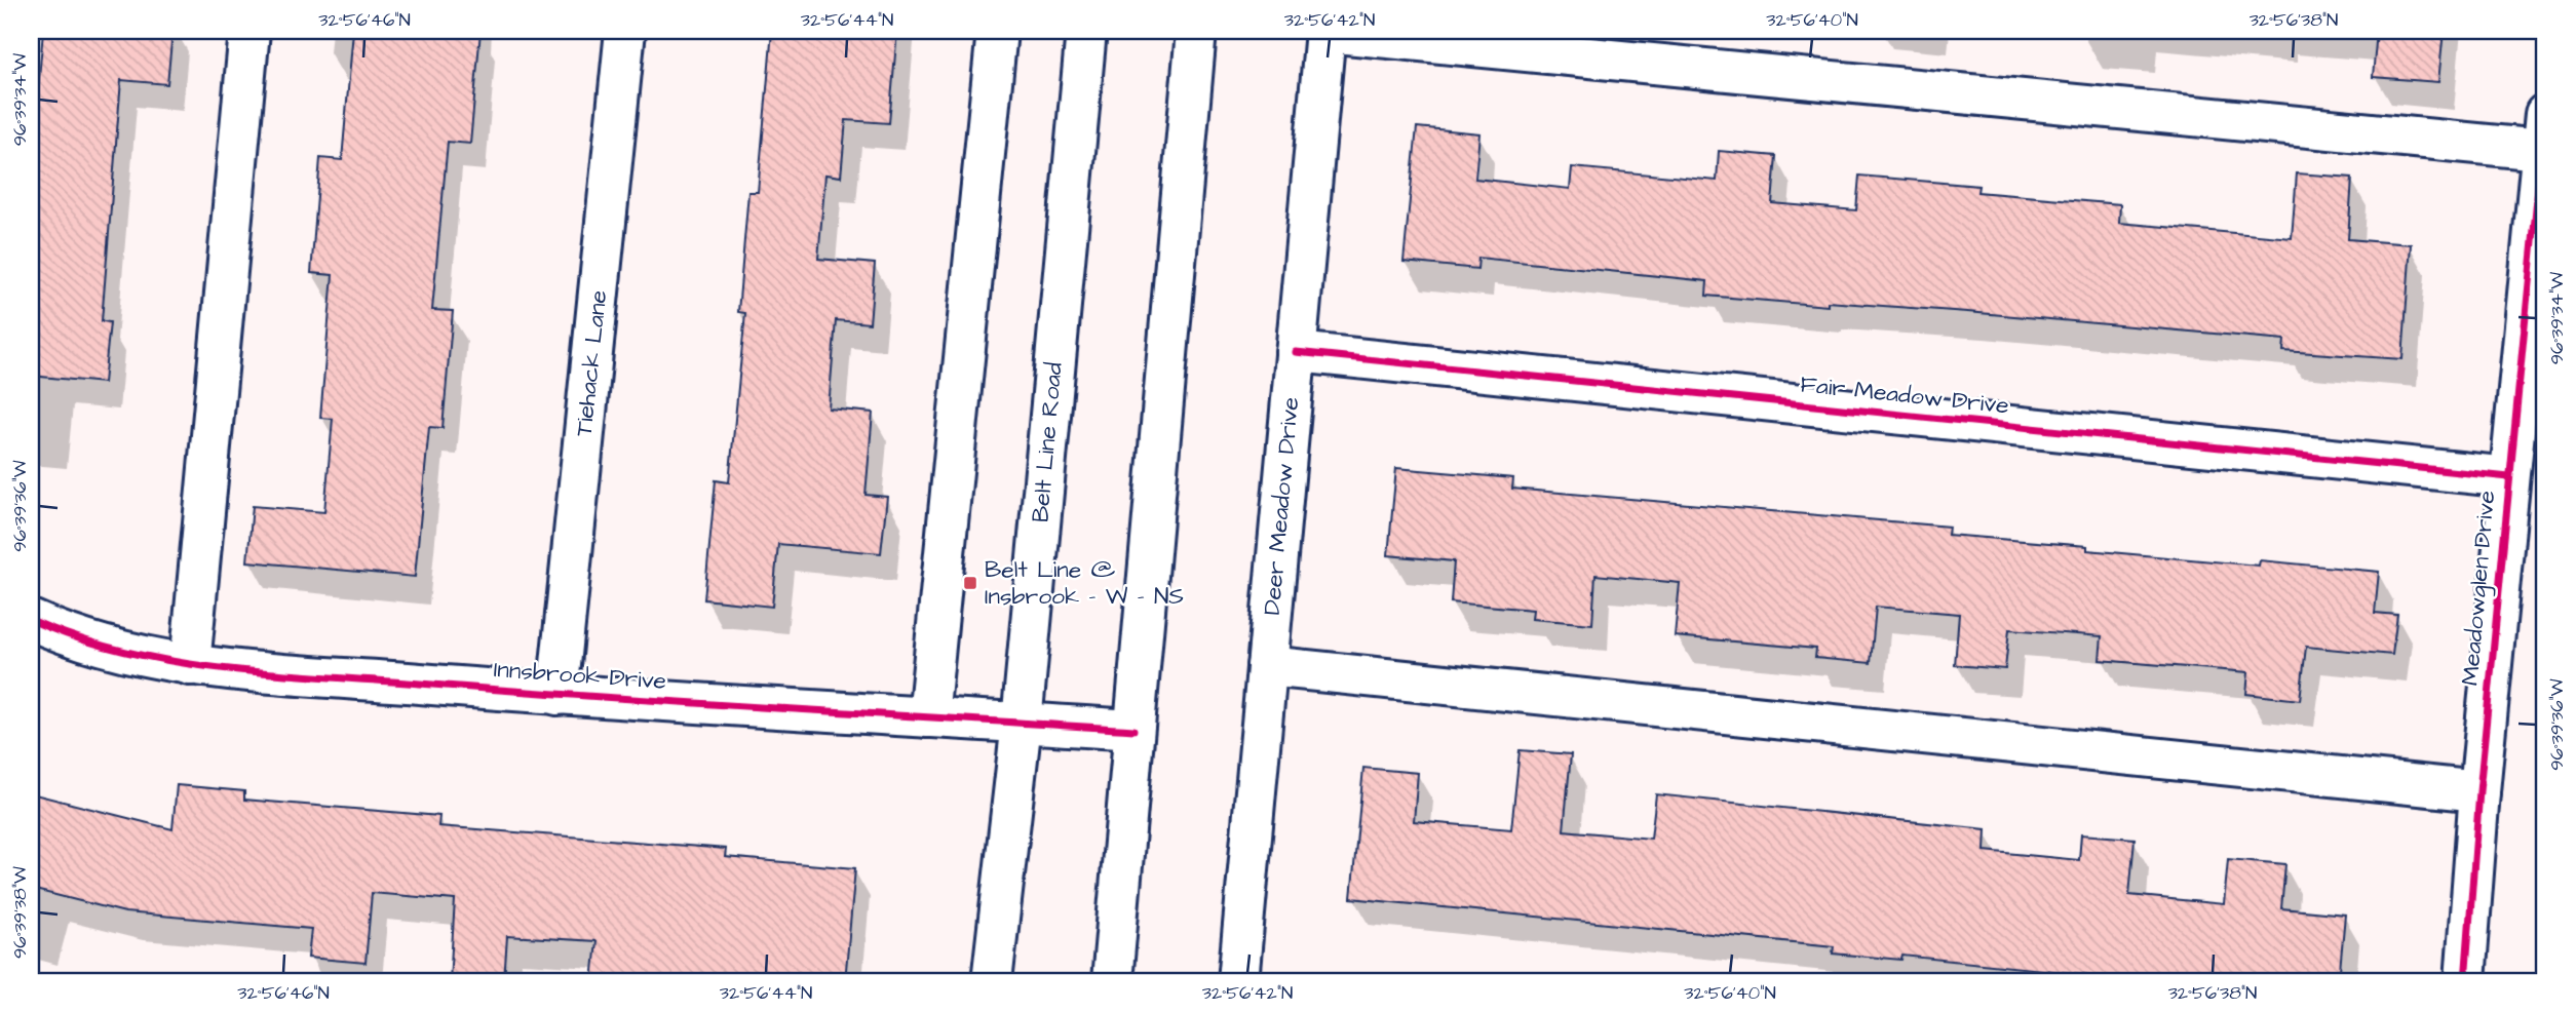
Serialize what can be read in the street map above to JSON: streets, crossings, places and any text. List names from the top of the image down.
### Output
{
  "streets": {
    "street": [
      "Tiehack Lane",
      "Fair Meadow Drive",
      "Belt Line Road",
      "Deer Meadow Drive",
      "Meadowglen Drive",
      "Innsbrook Drive"
    ]
  },
  "crossings": [
    ["Tiehack Lane", "Innsbrook Drive"],
    ["Fair Meadow Drive", "Deer Meadow Drive"],
    ["Fair Meadow Drive", "Meadowglen Drive"],
    ["Belt Line Road", "Innsbrook Drive"]
  ],
  "places": {
    "transit": ["Belt Line @ Insbrook - W - NS"]
  },
  "coordinates": [
    "32°56'46\"N",
    "32°56'44\"N",
    "32°56'42\"N",
    "32°56'40\"N",
    "32°56'38\"N",
    "96°39'34\"W",
    "96°39'36\"W",
    "96°39'38\"W"
  ]
}
